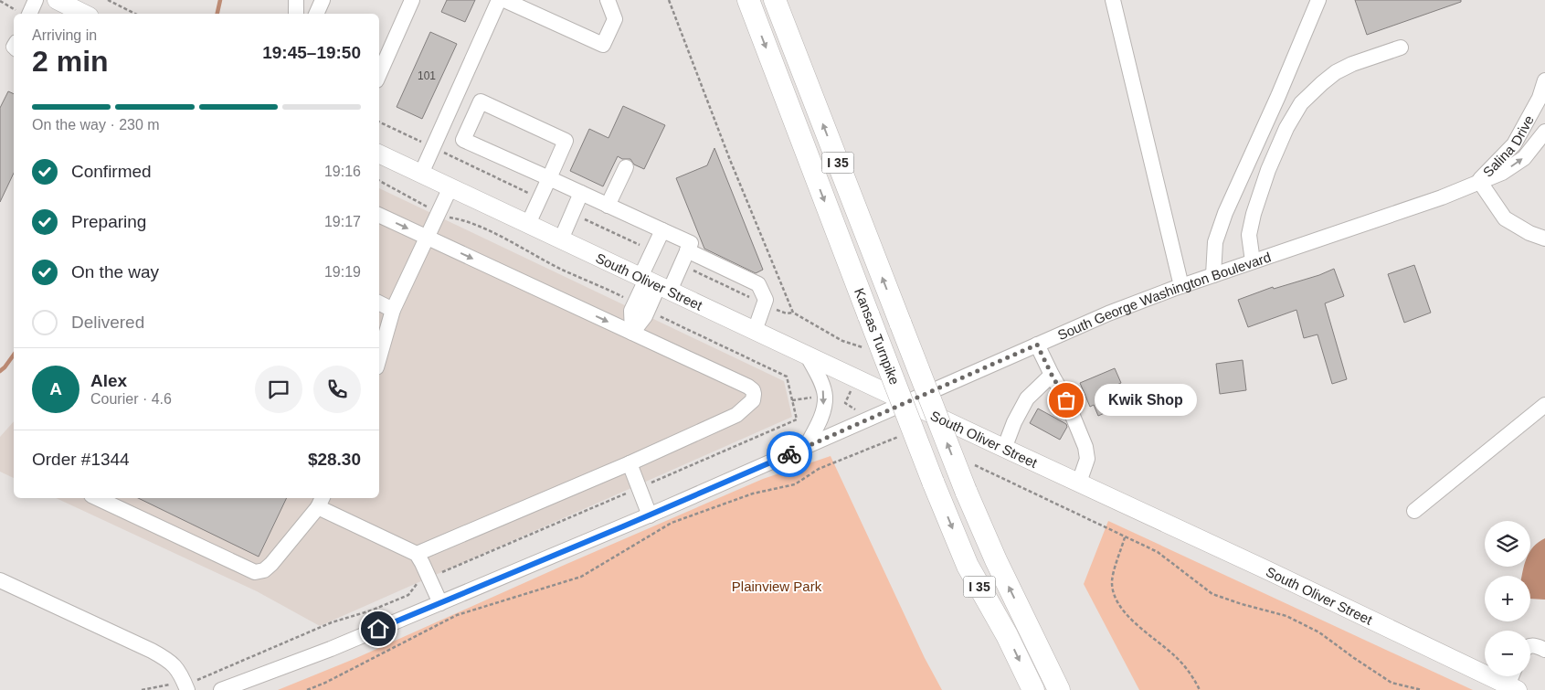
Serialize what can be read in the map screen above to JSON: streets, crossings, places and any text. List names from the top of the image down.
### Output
{
  "streets": {
    "highway": ["I 35", "Kansas Turnpike"],
    "main road": ["South Oliver Street"],
    "street": ["Salina Drive", "South George Washington Boulevard"]
  },
  "crossings": [
    ["Salina Drive", "South George Washington Boulevard"],
    ["South Oliver Street", "South George Washington Boulevard"]
  ],
  "parks": ["Plainview Park"],
  "places": ["Kwik Shop"],
  "house_numbers": ["101"],
  "page": {
    "heading": ["2 min", "Arriving in", "19:45–19:50"],
    "panel": [
      "Alex",
      "Courier · 4.6",
      "Order #1344",
      "$28.30"
    ],
    "bar": "On the way · 230 m",
    "list": [
      ["Confirmed", "19:16"],
      ["Preparing", "19:17"],
      ["On the way", "19:19"],
      "Delivered"
    ],
    "round": "A",
    "bubble": "Kwik Shop",
    "map_buttons": ["+", "−"]
  }
}
